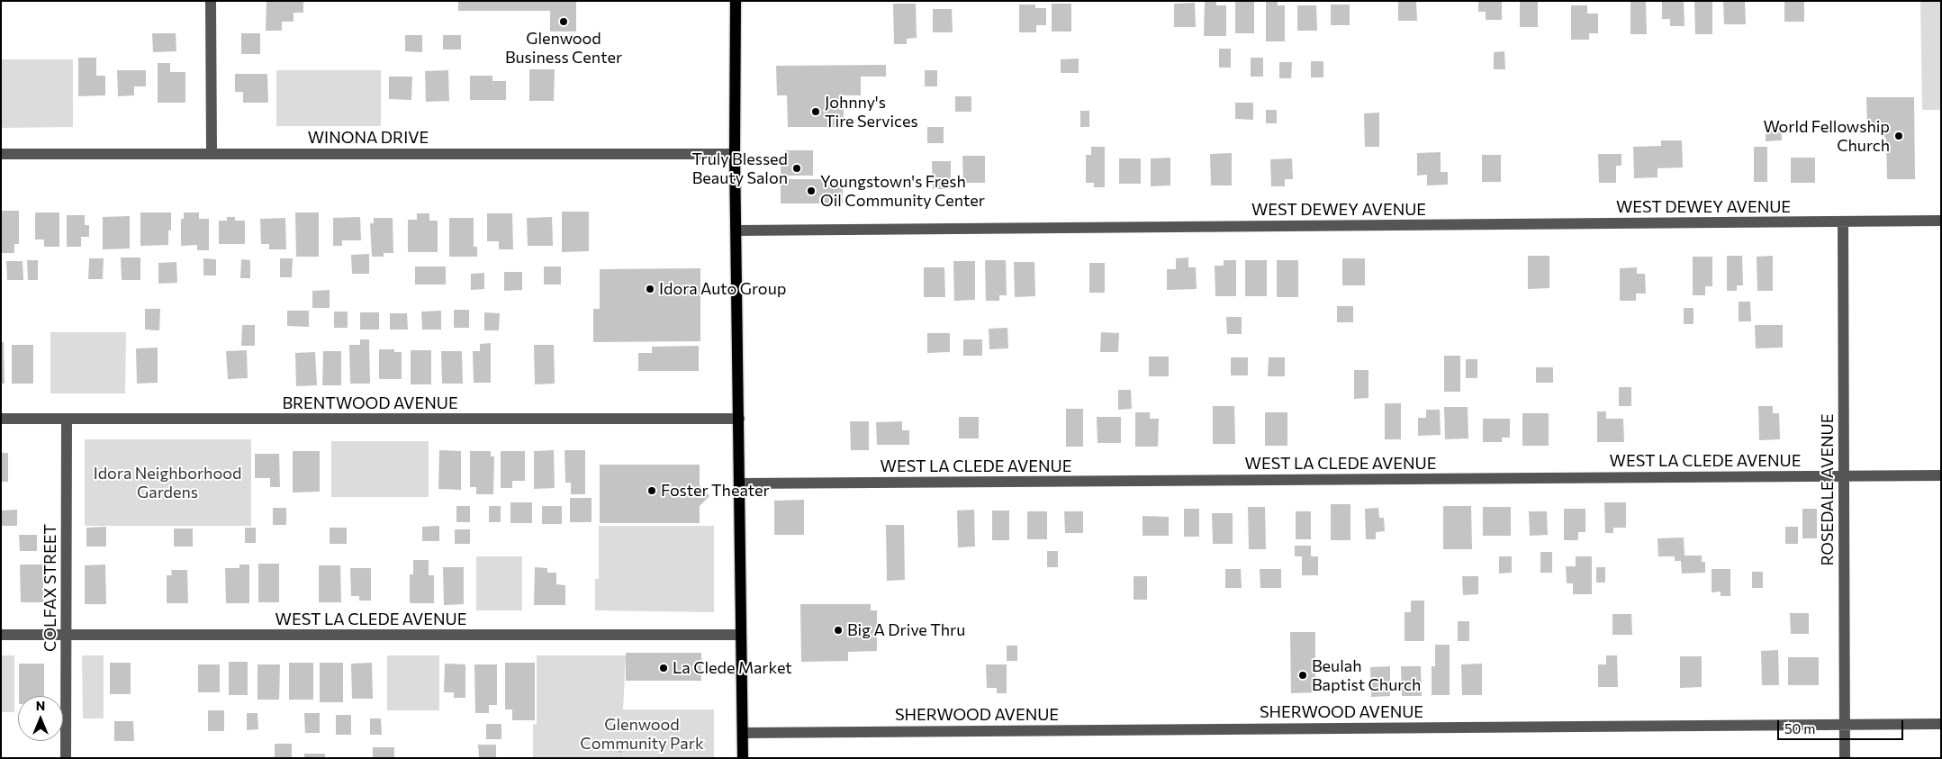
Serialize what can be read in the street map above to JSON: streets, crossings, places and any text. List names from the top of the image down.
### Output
{
  "streets": {
    "street": [
      "WINONA DRIVE",
      "WEST DEWEY AVENUE",
      "BRENTWOOD AVENUE",
      "WEST LA CLEDE AVENUE",
      "ROSEDALE AVENUE",
      "COLFAX STREET",
      "SHERWOOD AVENUE"
    ]
  },
  "crossings": [
    ["WEST DEWEY AVENUE", "ROSEDALE AVENUE"],
    ["BRENTWOOD AVENUE", "COLFAX STREET"],
    ["WEST LA CLEDE AVENUE", "ROSEDALE AVENUE"],
    ["WEST LA CLEDE AVENUE", "COLFAX STREET"],
    ["ROSEDALE AVENUE", "SHERWOOD AVENUE"]
  ],
  "parks": ["Idora Neighborhood Gardens", "Glenwood Community Park"],
  "places": [
    "Glenwood Business Center",
    "Johnny's Tire Services",
    "World Fellowship Church",
    "Truly Blessed Beauty Salon",
    "Youngstown's Fresh Oil Community Center",
    "Idora Auto Group",
    "Foster Theater",
    "Big A Drive Thru",
    "La Clede Market",
    "Beulah Baptist Church"
  ],
  "scale_bar": "50 m",
  "north": "top"
}
